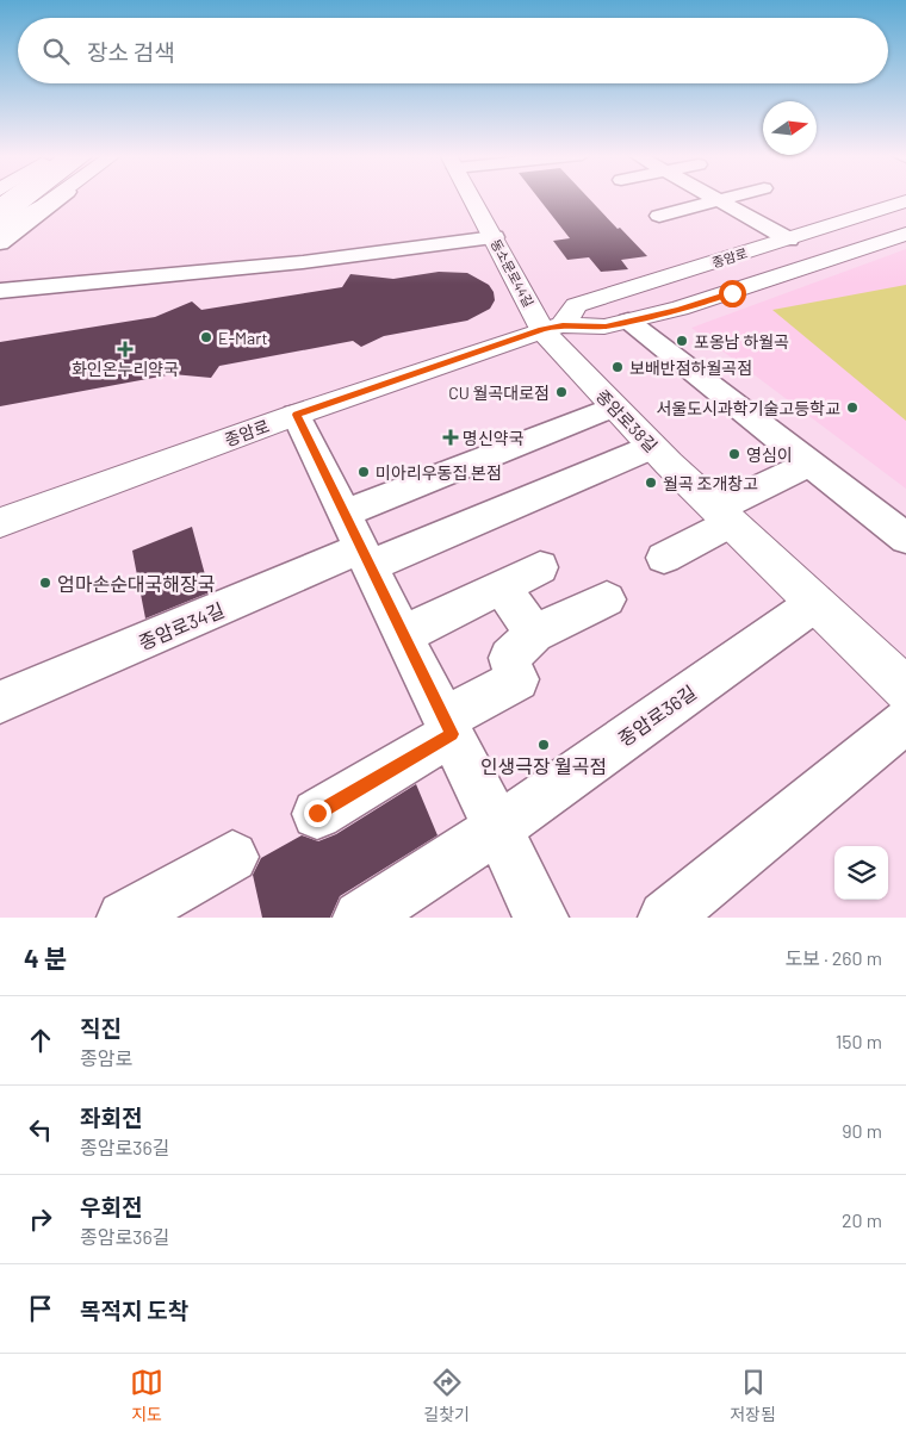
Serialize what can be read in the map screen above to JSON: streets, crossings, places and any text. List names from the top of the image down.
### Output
{
  "streets": {
    "main road": ["종암로", "동소문로44길", "종암로38길"],
    "street": ["종암로34길", "종암로36길"]
  },
  "crossings": [
    ["종암로", "동소문로44길"],
    ["종암로", "종암로38길"],
    ["동소문로44길", "종암로38길"],
    ["종암로38길", "종암로36길"]
  ],
  "places": {
    "other": [
      "E-Mart",
      "포옹남 하월곡",
      "보배반점하월곡점",
      "CU 월곡대로점",
      "서울도시과학기술고등학교",
      "영심이",
      "미아리우동집 본점",
      "월곡 조개창고",
      "엄마손순대국해장국",
      "인생극장 월곡점"
    ],
    "health": ["화인온누리약국", "명신약국"]
  },
  "north": "right",
  "page": {
    "search": "장소 검색",
    "heading": ["4 분", "도보 · 260 m"],
    "list": [
      ["직진", "종암로", "150 m"],
      ["좌회전", "종암로36길", "90 m"],
      ["우회전", "종암로36길", "20 m"],
      "목적지 도착"
    ],
    "nav": ["지도", "길찾기", "저장됨"]
  }
}
